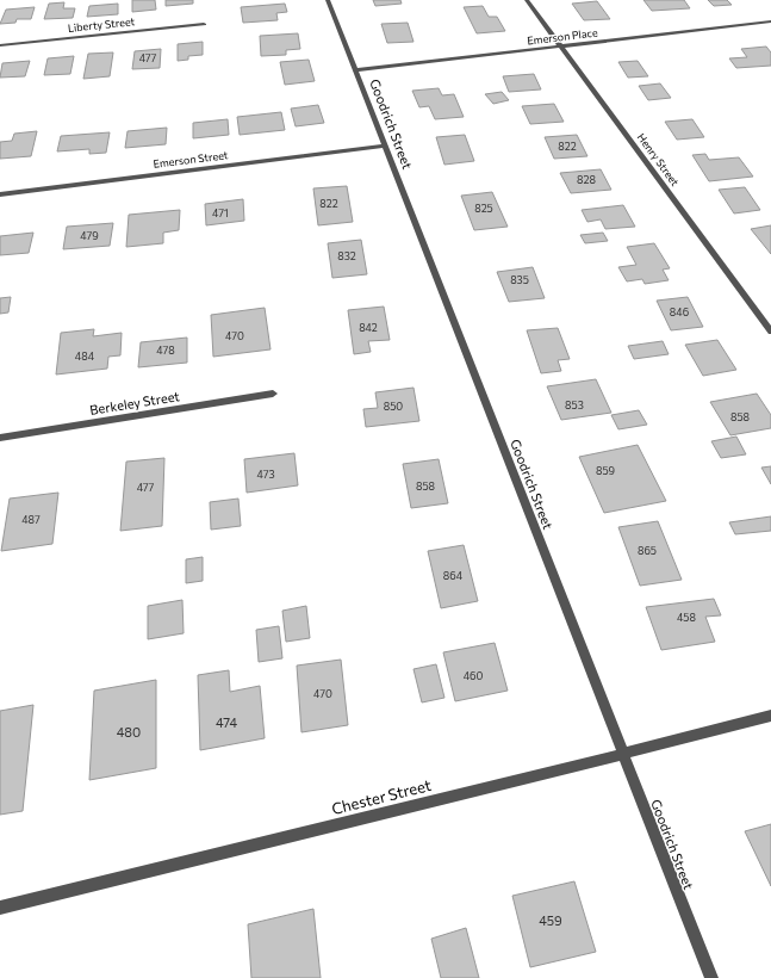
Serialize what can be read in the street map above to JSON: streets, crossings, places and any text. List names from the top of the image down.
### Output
{
  "streets": {
    "street": [
      "Liberty Street",
      "Emerson Place",
      "Goodrich Street",
      "Emerson Street",
      "Henry Street",
      "Berkeley Street",
      "Chester Street"
    ]
  },
  "crossings": [
    ["Emerson Place", "Goodrich Street"],
    ["Emerson Place", "Henry Street"],
    ["Goodrich Street", "Emerson Street"],
    ["Goodrich Street", "Chester Street"]
  ],
  "house_numbers": [
    "477",
    "822",
    "828",
    "822",
    "825",
    "471",
    "479",
    "832",
    "835",
    "846",
    "842",
    "470",
    "478",
    "484",
    "853",
    "850",
    "858",
    "859",
    "473",
    "858",
    "477",
    "487",
    "865",
    "864",
    "458",
    "460",
    "470",
    "474",
    "480",
    "459"
  ]
}
